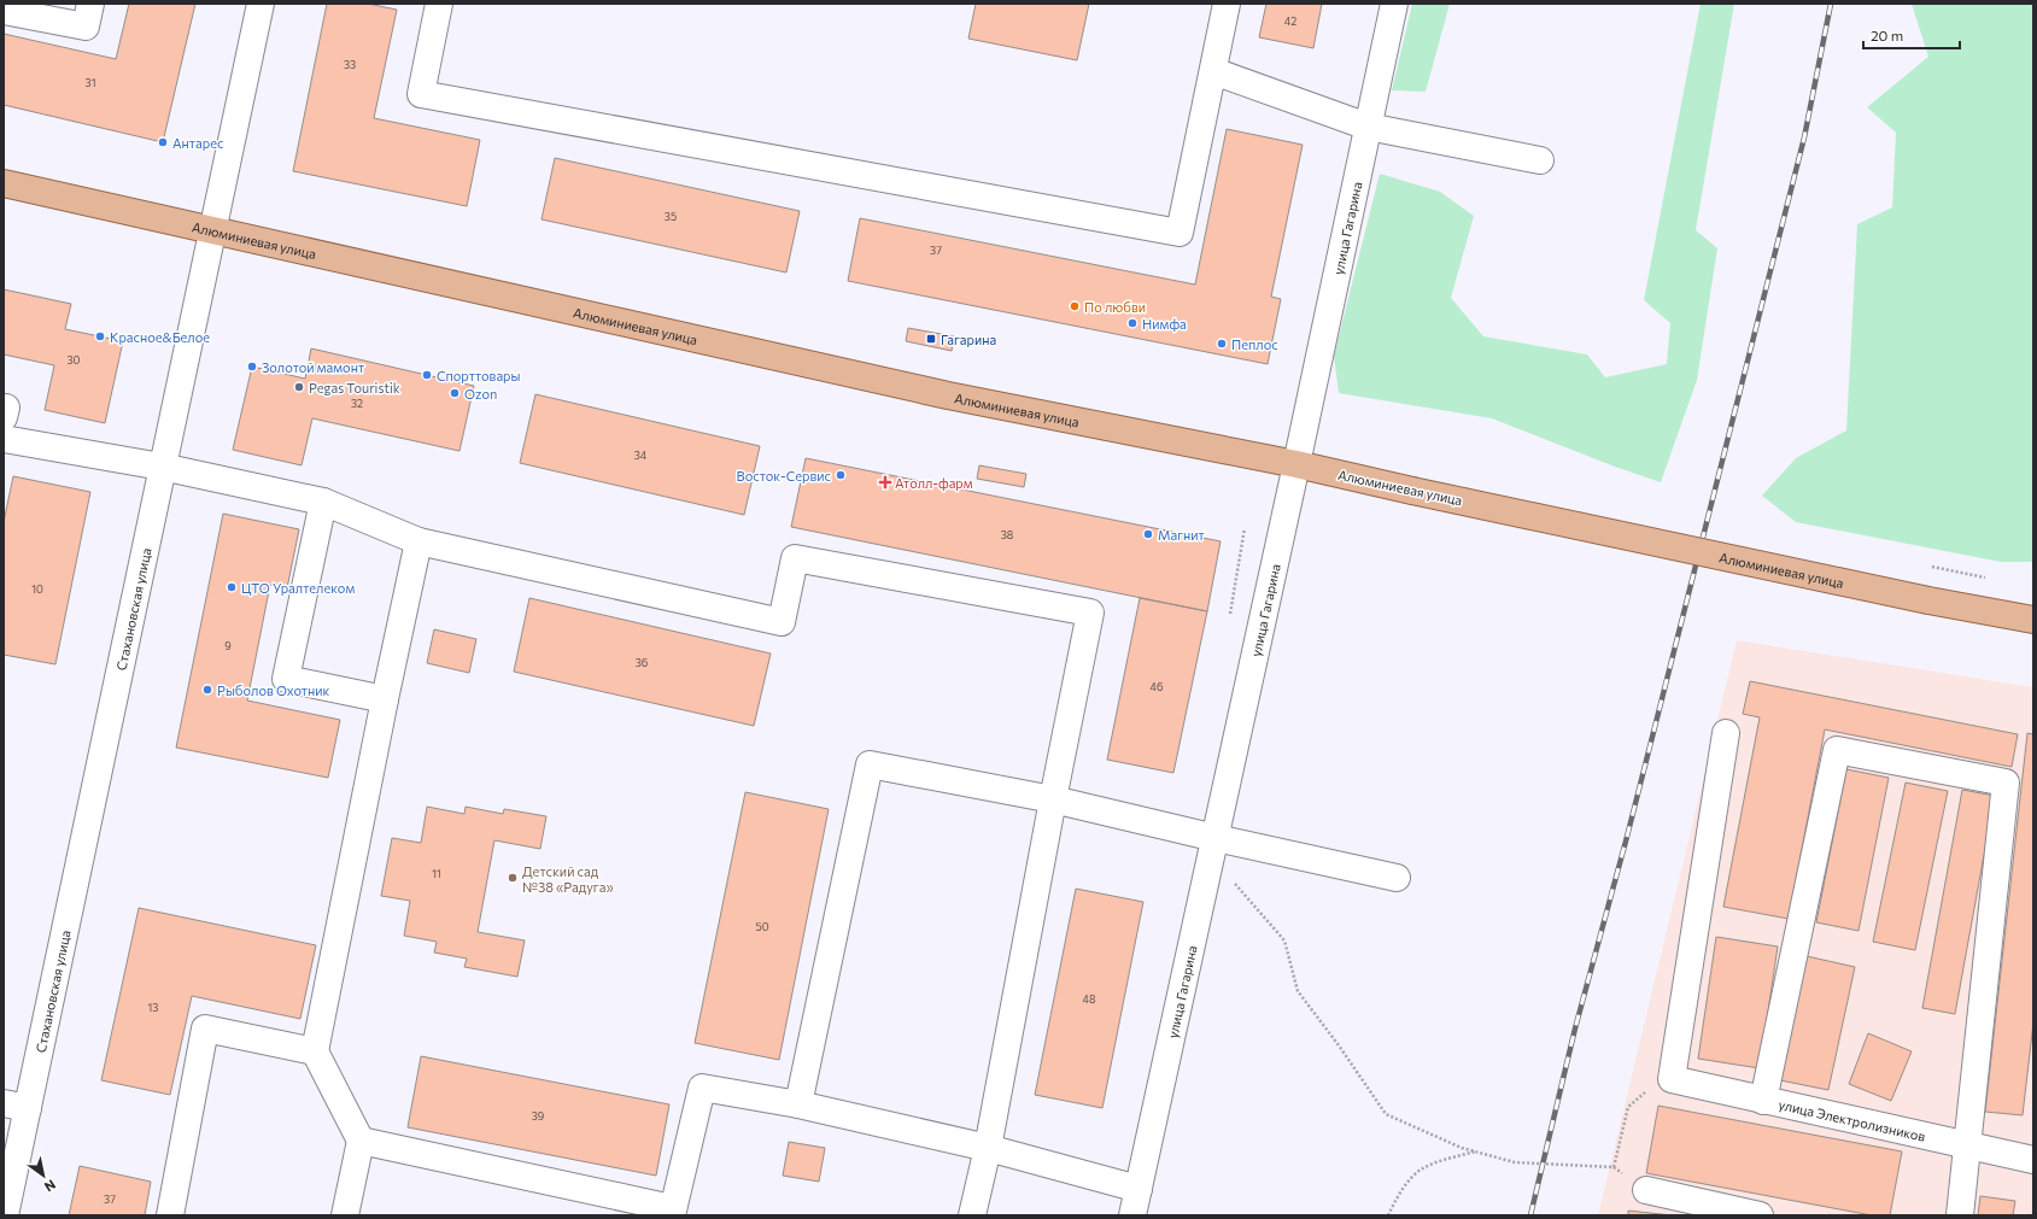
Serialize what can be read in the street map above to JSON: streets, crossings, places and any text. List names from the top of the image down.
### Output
{
  "streets": {
    "main road": ["Алюминиевая улица"],
    "street": ["улица Гагарина", "Стахановская улица", "улица Электролизников"]
  },
  "crossings": [
    ["улица Гагарина", "Алюминиевая улица"],
    ["Алюминиевая улица", "Стахановская улица"]
  ],
  "places": {
    "other": [
      "Антарес",
      "По любви",
      "Нимфа",
      "Красное&Белое",
      "Пеплос",
      "Золотой мамонт",
      "Спорттовары",
      "Pegas Touristik",
      "Ozon",
      "Восток-Сервис",
      "Магнит",
      "ЦТО Уралтелеком",
      "Рыболов Охотник",
      "Детский сад №38 «Радуга»"
    ],
    "transit": ["Гагарина"],
    "health": ["Атолл-фарм"]
  },
  "house_numbers": [
    "42",
    "33",
    "31",
    "35",
    "37",
    "30",
    "32",
    "34",
    "38",
    "10",
    "9",
    "36",
    "46",
    "11",
    "50",
    "48",
    "13",
    "39",
    "37"
  ],
  "scale_bar": "20 m",
  "north": "bottom right"
}
